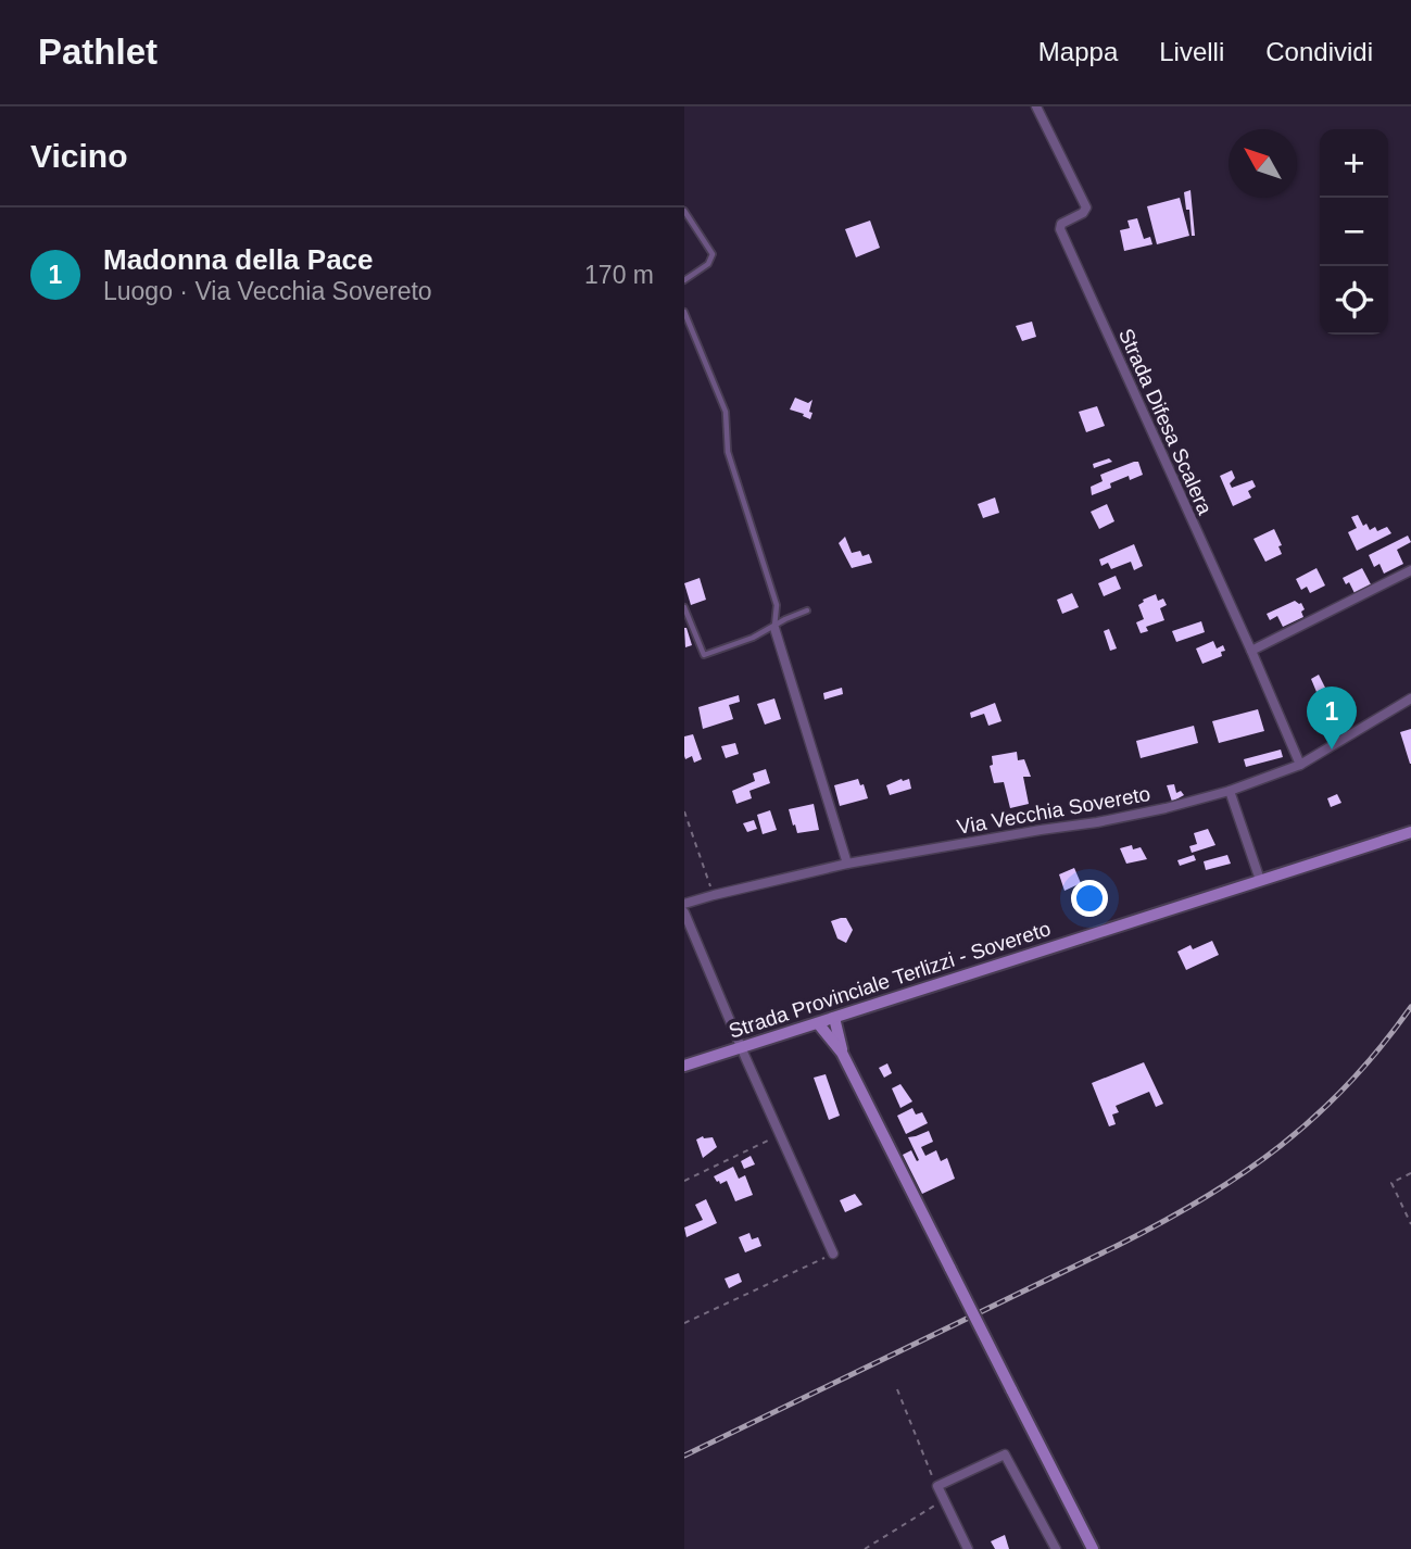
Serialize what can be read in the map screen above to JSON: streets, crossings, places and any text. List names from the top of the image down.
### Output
{
  "streets": {
    "main road": ["Strada Provinciale Terlizzi - Sovereto"],
    "street": ["Strada Difesa Scalera", "Via Vecchia Sovereto"]
  },
  "crossings": [
    ["Strada Difesa Scalera", "Via Vecchia Sovereto"]
  ],
  "north": "top left",
  "page": {
    "header": "Pathlet",
    "nav": ["Mappa", "Livelli", "Condividi"],
    "heading": "Vicino",
    "map_buttons": ["+", "−"],
    "list": [
      {
        "mark": "1",
        "name": "Madonna della Pace",
        "note": "Luogo · Via Vecchia Sovereto",
        "value": "170 m"
      }
    ],
    "pins": "1"
  }
}
